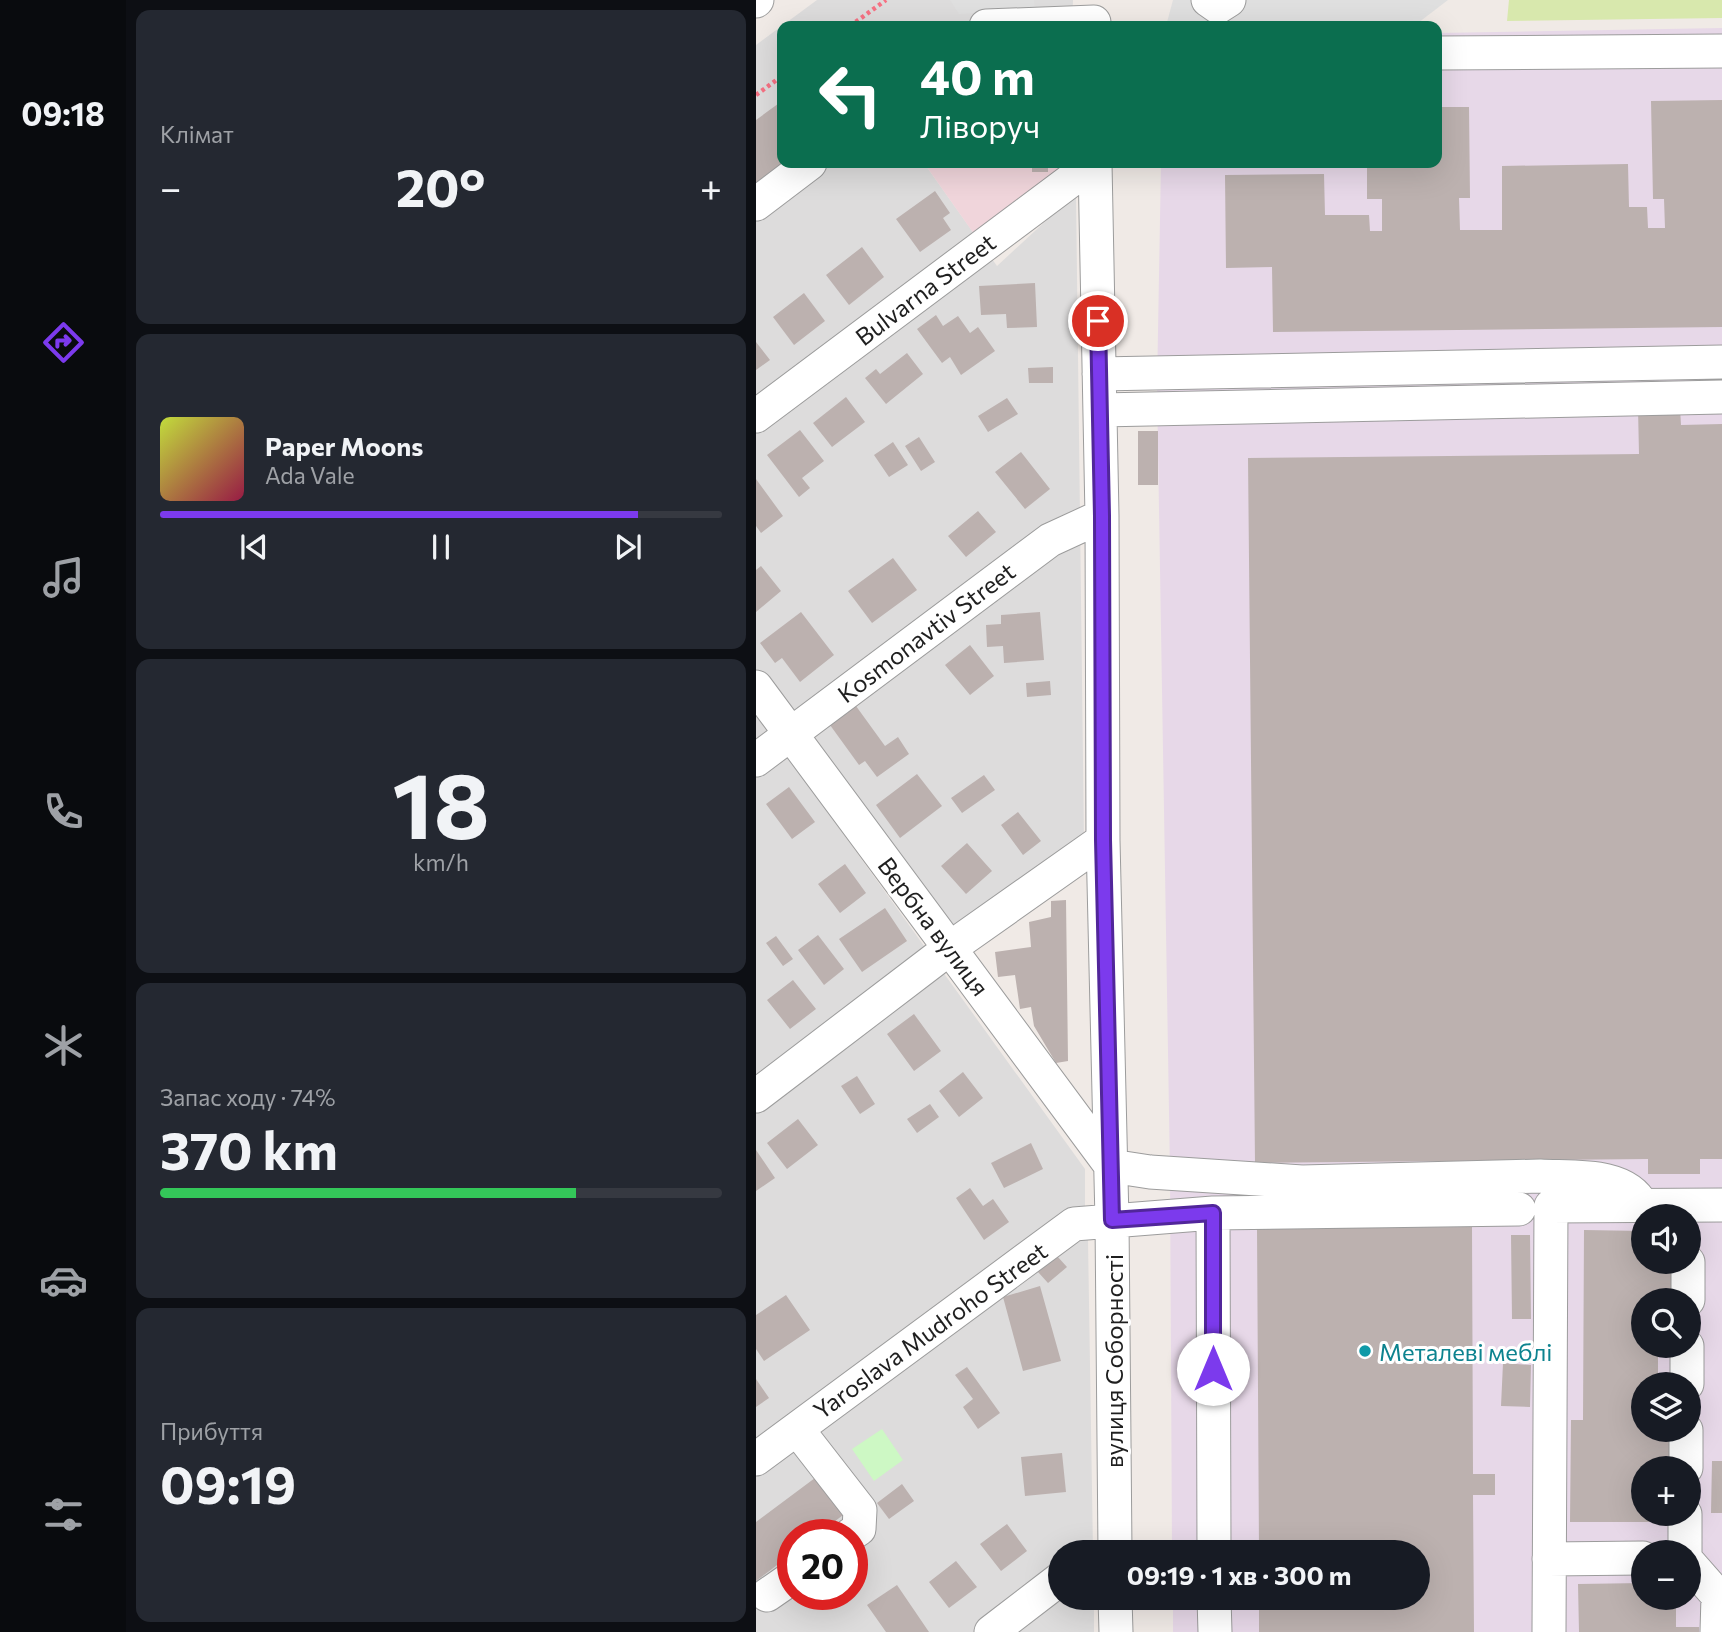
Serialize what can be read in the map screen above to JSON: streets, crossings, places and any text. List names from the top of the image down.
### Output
{
  "streets": {
    "street": [
      "Bulvarna Street",
      "Kosmonavtiv Street",
      "Вербна вулиця",
      "Yaroslava Mudroho Street",
      "вулиця Соборності"
    ]
  },
  "crossings": [
    ["Kosmonavtiv Street", "Вербна вулиця"],
    ["Kosmonavtiv Street", "вулиця Соборності"],
    ["Вербна вулиця", "вулиця Соборності"],
    ["Yaroslava Mudroho Street", "вулиця Соборності"]
  ],
  "places": ["Металеві меблі"],
  "page": {
    "tabs": "09:18",
    "tile": [
      "Клімат",
      ["18", "km/h"],
      ["Запас ходу · 74%", "370 km"],
      ["Прибуття", "09:19"]
    ],
    "turn": ["40 m", "Ліворуч"],
    "heat": ["−", "20°", "+"],
    "song": ["Paper Moons", "Ada Vale"],
    "map_buttons": ["+", "−"],
    "limit": "20",
    "trip": "09:19 · 1 хв · 300 m"
  }
}
